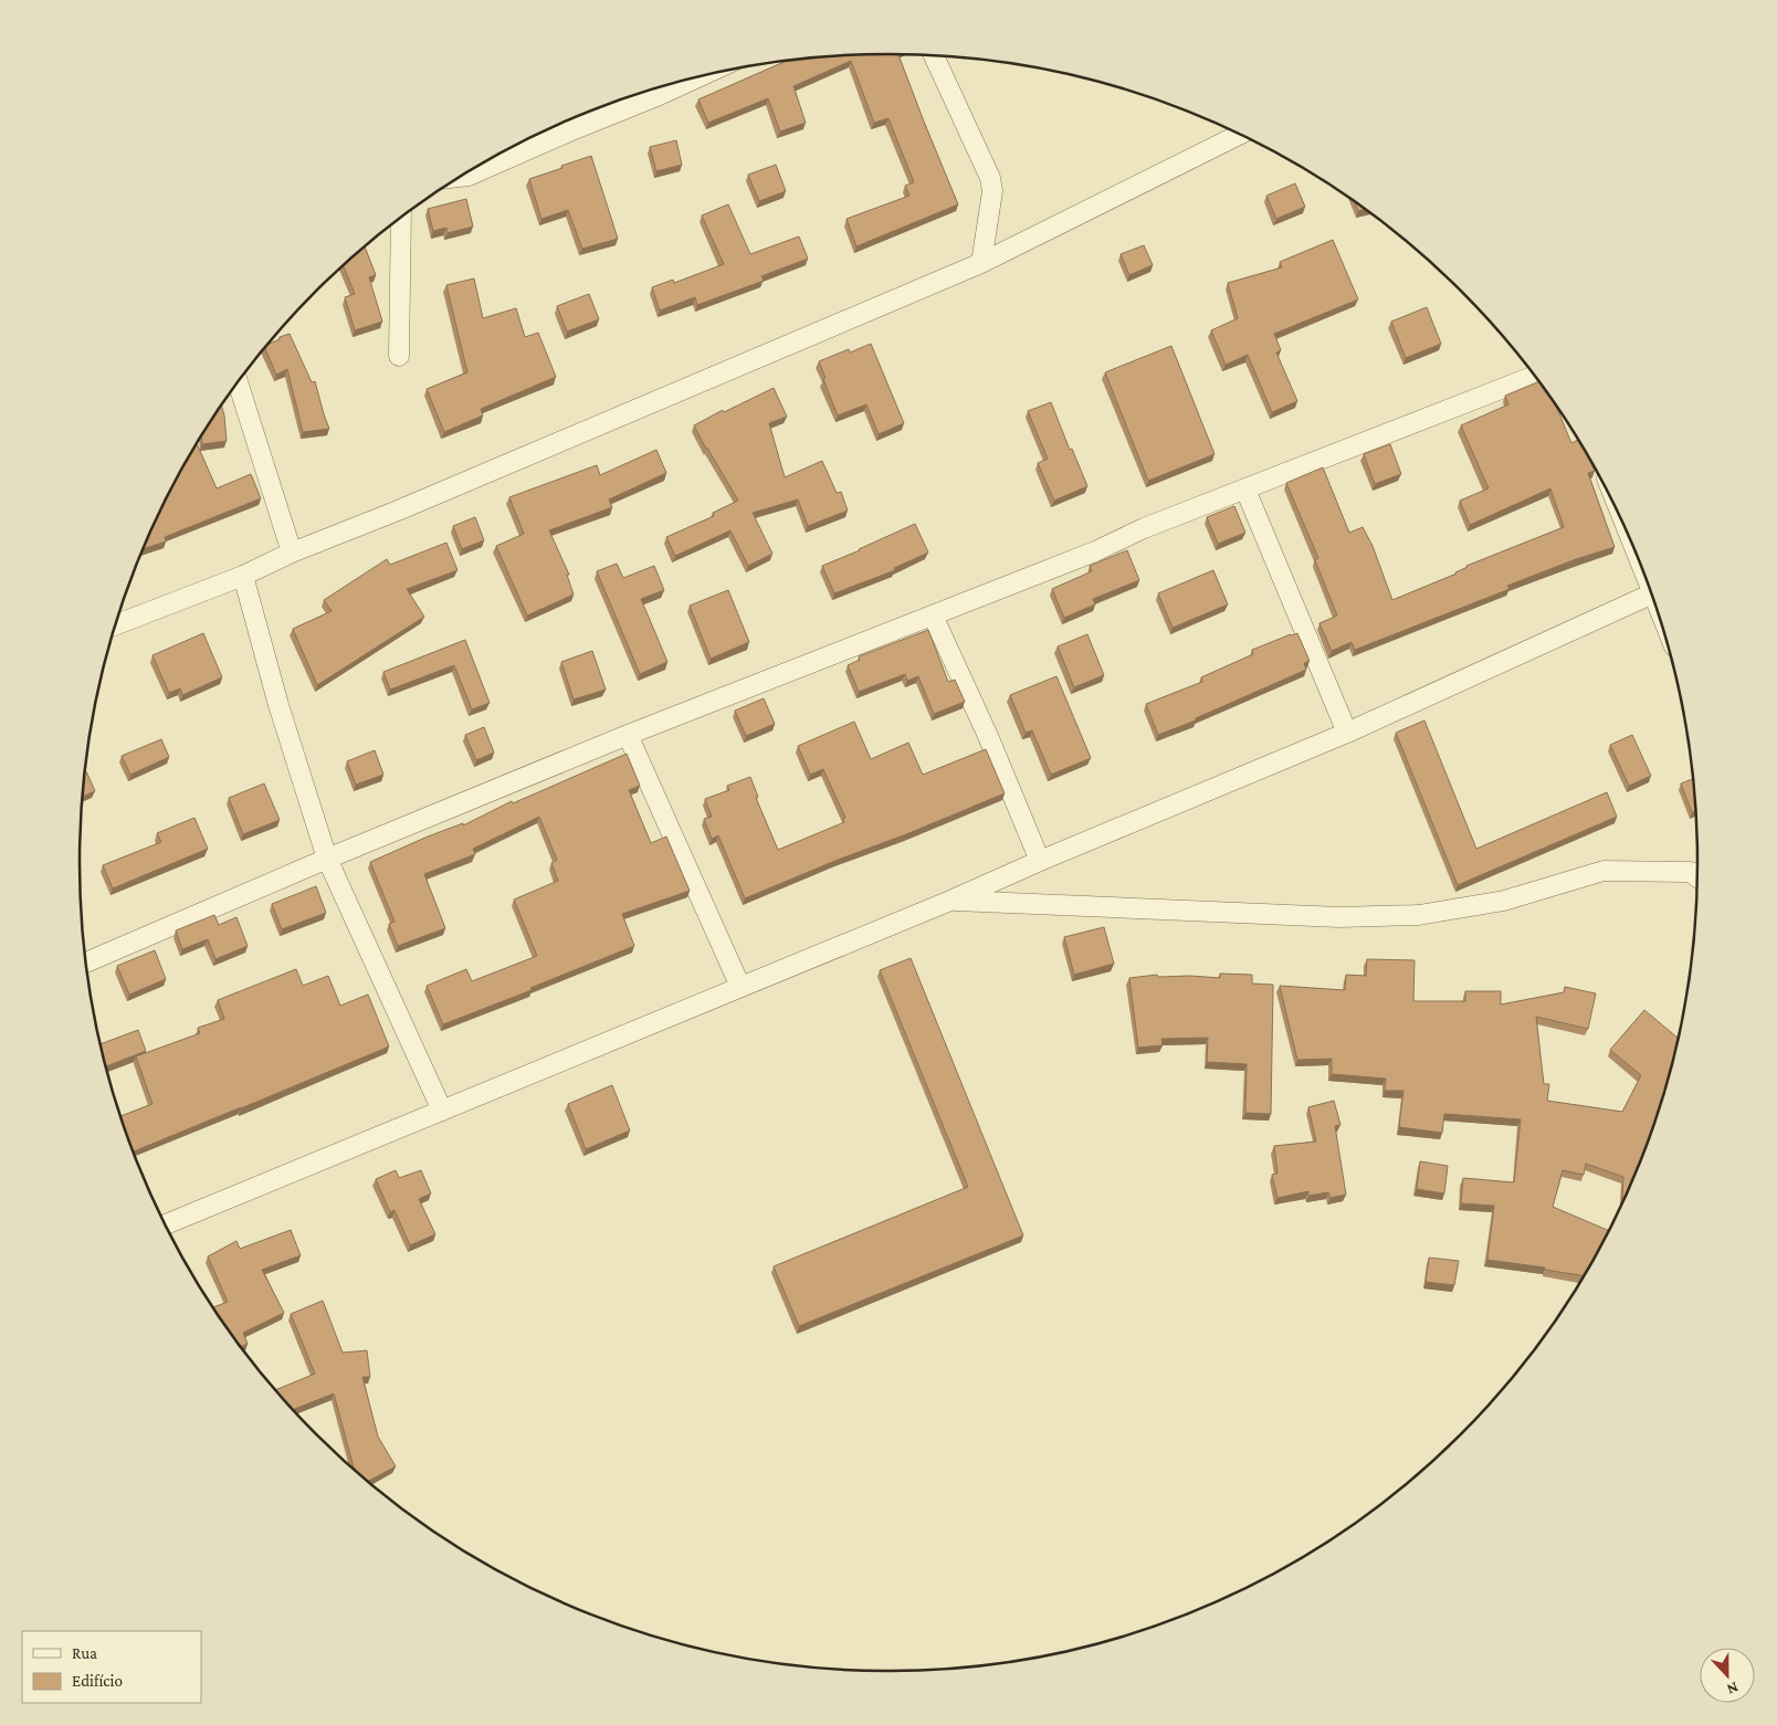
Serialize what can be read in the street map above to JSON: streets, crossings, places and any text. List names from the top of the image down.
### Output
{
  "legend": ["Rua", "Edifício"],
  "north": "bottom"
}
